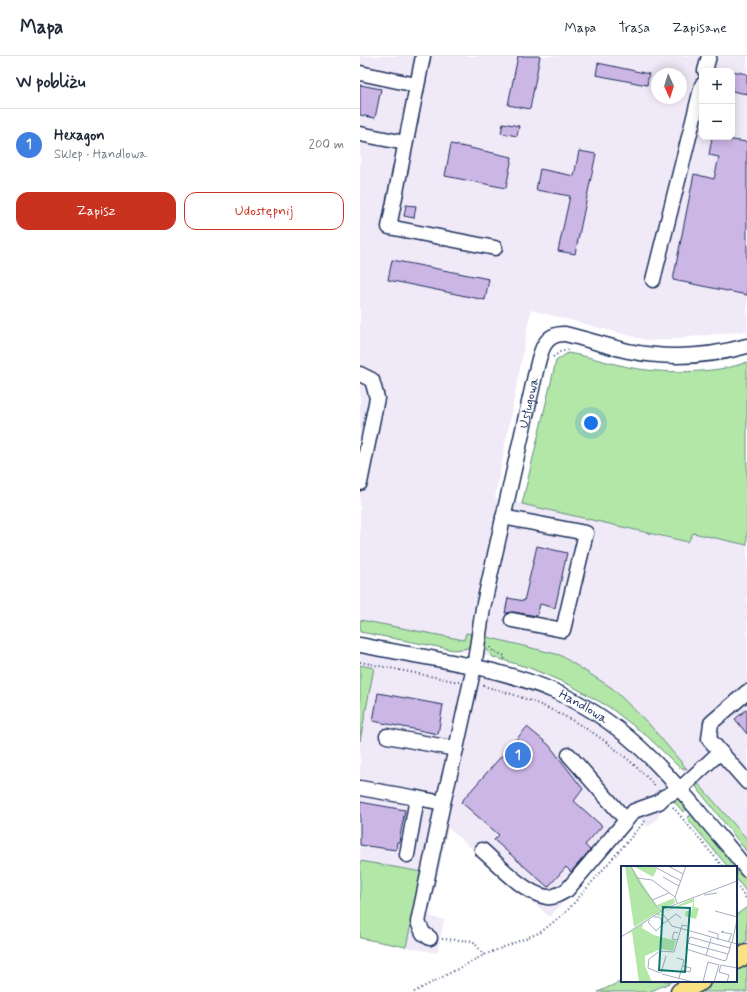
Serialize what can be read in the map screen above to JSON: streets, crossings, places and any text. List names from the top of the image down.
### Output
{
  "streets": {
    "street": ["Usługowa", "Handlowa"]
  },
  "crossings": [
    ["Usługowa", "Handlowa"]
  ],
  "north": "bottom",
  "page": {
    "header": "Mapa",
    "nav": ["Mapa", "Trasa", "Zapisane"],
    "heading": "W pobliżu",
    "map_buttons": ["+", "−"],
    "list": [
      {
        "mark": "1",
        "name": "Hexagon",
        "note": "Sklep · Handlowa",
        "value": "200 m"
      }
    ],
    "buttons": ["Zapisz", "Udostępnij"],
    "pins": "1"
  }
}
